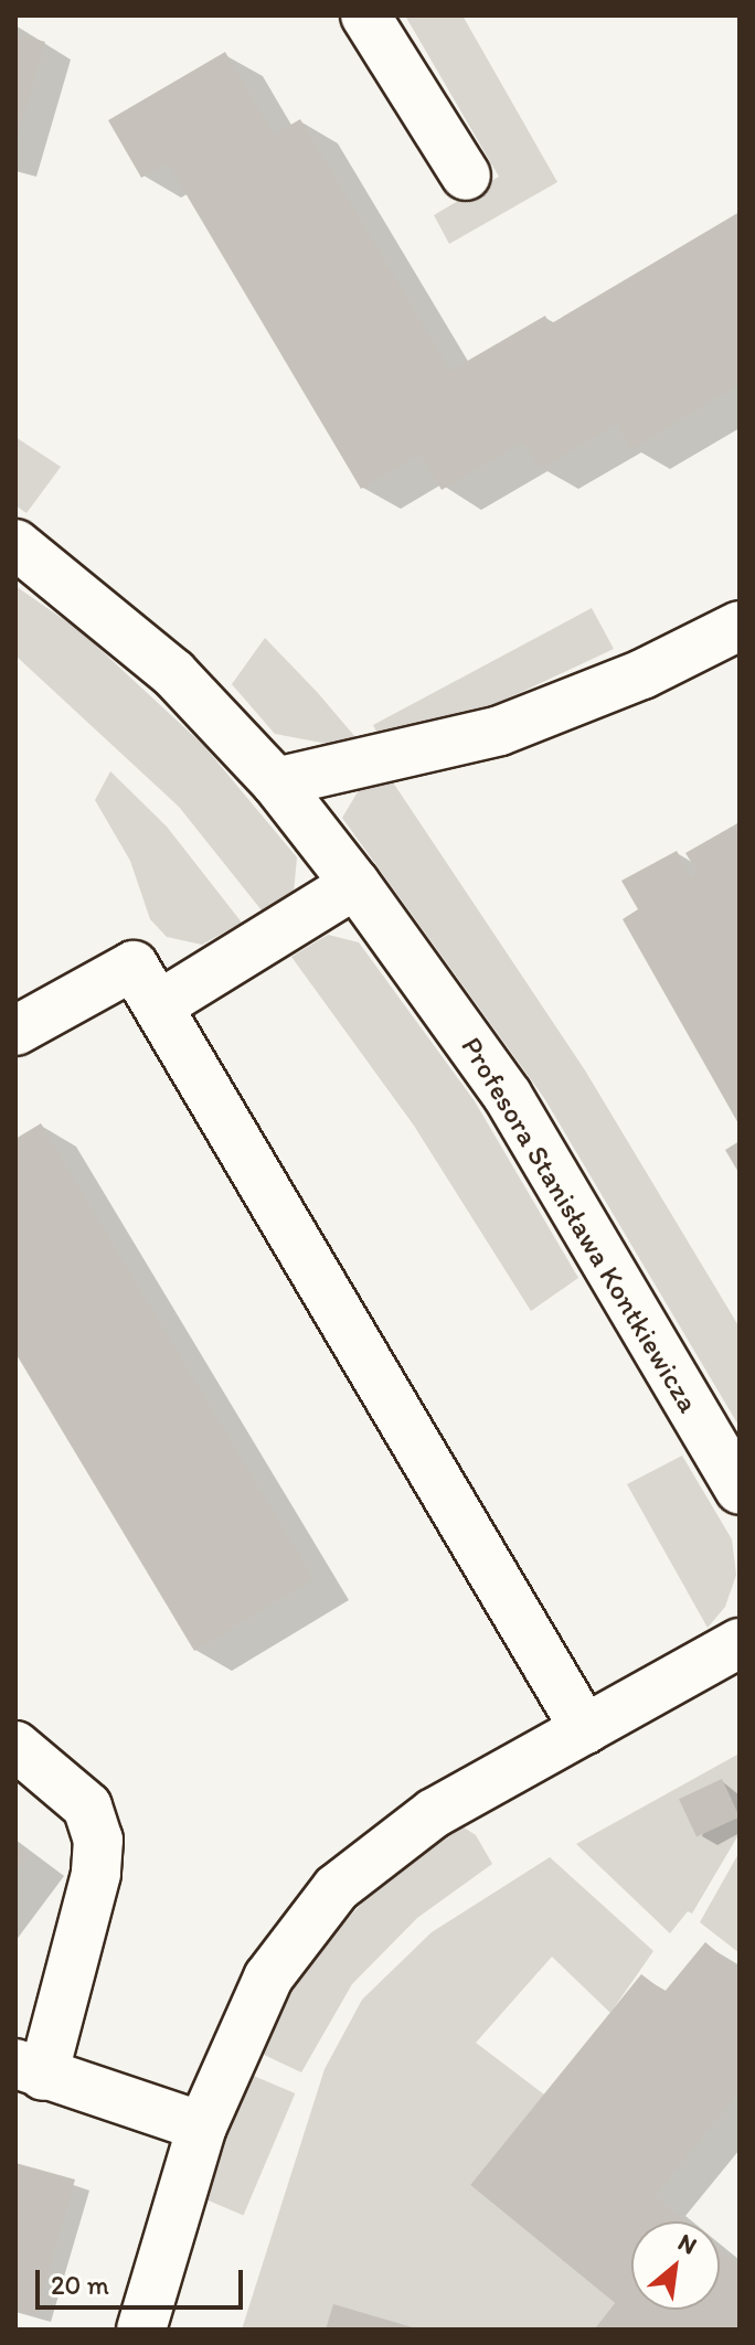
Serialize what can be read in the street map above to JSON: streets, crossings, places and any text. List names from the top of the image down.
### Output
{
  "streets": {
    "street": ["Profesora Stanisława Kontkiewicza"]
  },
  "scale_bar": "20 m",
  "north": "top right"
}
